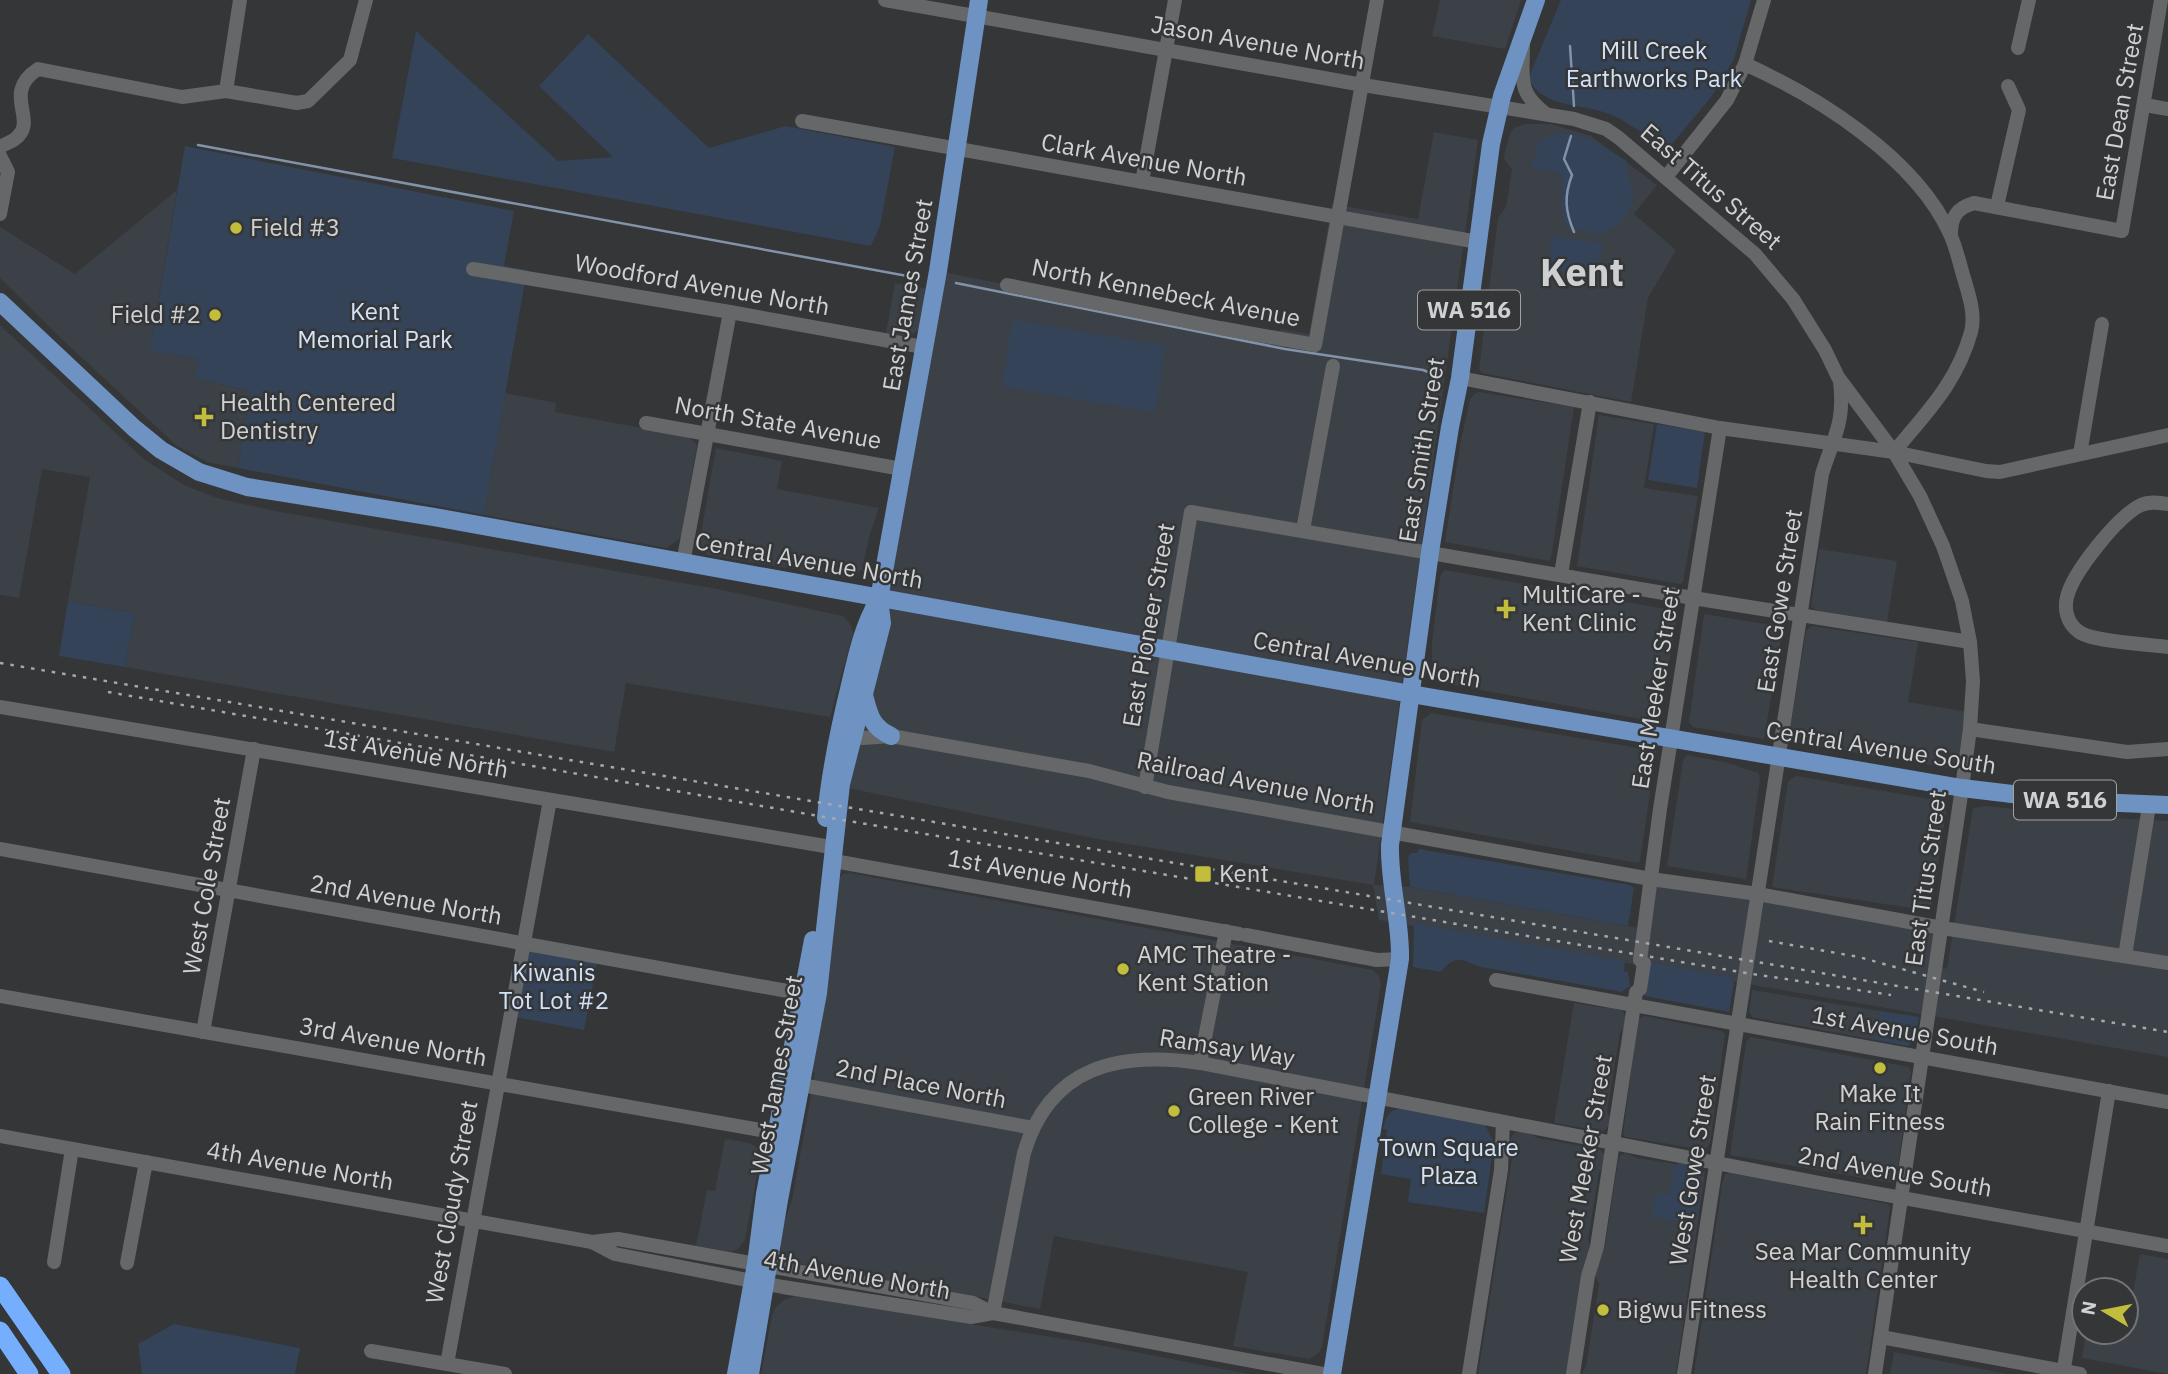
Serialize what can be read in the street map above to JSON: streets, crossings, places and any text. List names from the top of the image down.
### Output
{
  "streets": {
    "main road": [
      "East James Street",
      "WA 516",
      "East Smith Street",
      "Central Avenue North",
      "Central Avenue South",
      "West James Street"
    ],
    "street": [
      "Jason Avenue North",
      "East Dean Street",
      "Clark Avenue North",
      "East Titus Street",
      "Woodford Avenue North",
      "North Kennebeck Avenue",
      "North State Avenue",
      "East Gowe Street",
      "East Pioneer Street",
      "East Meeker Street",
      "1st Avenue North",
      "Railroad Avenue North",
      "West Cole Street",
      "2nd Avenue North",
      "1st Avenue South",
      "3rd Avenue North",
      "Ramsay Way",
      "2nd Place North",
      "West Meeker Street",
      "4th Avenue North",
      "West Gowe Street",
      "2nd Avenue South",
      "West Cloudy Street"
    ]
  },
  "crossings": [
    ["Jason Avenue North", "East Titus Street"],
    ["Jason Avenue North", "East James Street"],
    ["Jason Avenue North", "East Smith Street"],
    ["Clark Avenue North", "North Kennebeck Avenue"],
    ["Clark Avenue North", "East James Street"],
    ["Clark Avenue North", "East Smith Street"],
    ["East Titus Street", "East Smith Street"],
    ["East Titus Street", "East Gowe Street"],
    ["East Titus Street", "Central Avenue South"],
    ["East Titus Street", "Railroad Avenue North"],
    ["East Titus Street", "1st Avenue South"],
    ["East Titus Street", "2nd Avenue South"],
    ["Woodford Avenue North", "East James Street"],
    ["East James Street", "North State Avenue"],
    ["East James Street", "Central Avenue North"],
    ["East James Street", "1st Avenue North"],
    ["East James Street", "Railroad Avenue North"],
    ["East James Street", "West James Street"],
    ["East Smith Street", "Central Avenue North"],
    ["East Smith Street", "1st Avenue North"],
    ["East Smith Street", "Railroad Avenue North"],
    ["East Smith Street", "Ramsay Way"],
    ["Central Avenue North", "East Pioneer Street"],
    ["Central Avenue North", "East Meeker Street"],
    ["Central Avenue North", "Central Avenue South"],
    ["East Gowe Street", "Central Avenue South"],
    ["East Gowe Street", "Railroad Avenue North"],
    ["East Gowe Street", "West Gowe Street"],
    ["East Pioneer Street", "Railroad Avenue North"],
    ["East Meeker Street", "Central Avenue South"],
    ["East Meeker Street", "Railroad Avenue North"],
    ["East Meeker Street", "West Meeker Street"],
    ["1st Avenue North", "West Cole Street"],
    ["1st Avenue North", "West James Street"],
    ["1st Avenue North", "West Cloudy Street"],
    ["West Cole Street", "2nd Avenue North"],
    ["West Cole Street", "3rd Avenue North"],
    ["2nd Avenue North", "West James Street"],
    ["2nd Avenue North", "West Cloudy Street"],
    ["1st Avenue South", "West Meeker Street"],
    ["1st Avenue South", "West Gowe Street"],
    ["3rd Avenue North", "West James Street"],
    ["3rd Avenue North", "West Cloudy Street"],
    ["Ramsay Way", "2nd Place North"],
    ["Ramsay Way", "4th Avenue North"],
    ["West James Street", "2nd Place North"],
    ["West James Street", "4th Avenue North"],
    ["West Meeker Street", "2nd Avenue South"],
    ["4th Avenue North", "West Cloudy Street"],
    ["West Gowe Street", "2nd Avenue South"]
  ],
  "districts": ["Kent"],
  "parks": [
    "Mill Creek Earthworks Park",
    "Kent Memorial Park",
    "Kiwanis Tot Lot #2",
    "Town Square Plaza"
  ],
  "places": {
    "other": [
      "Field #3",
      "Field #2",
      "AMC Theatre - Kent Station",
      "Make It Rain Fitness",
      "Green River College - Kent",
      "Bigwu Fitness"
    ],
    "health": ["Health Centered Dentistry", "MultiCare - Kent Clinic", "Sea Mar Community Health Center"],
    "transit": ["Kent"]
  },
  "north": "left"
}
